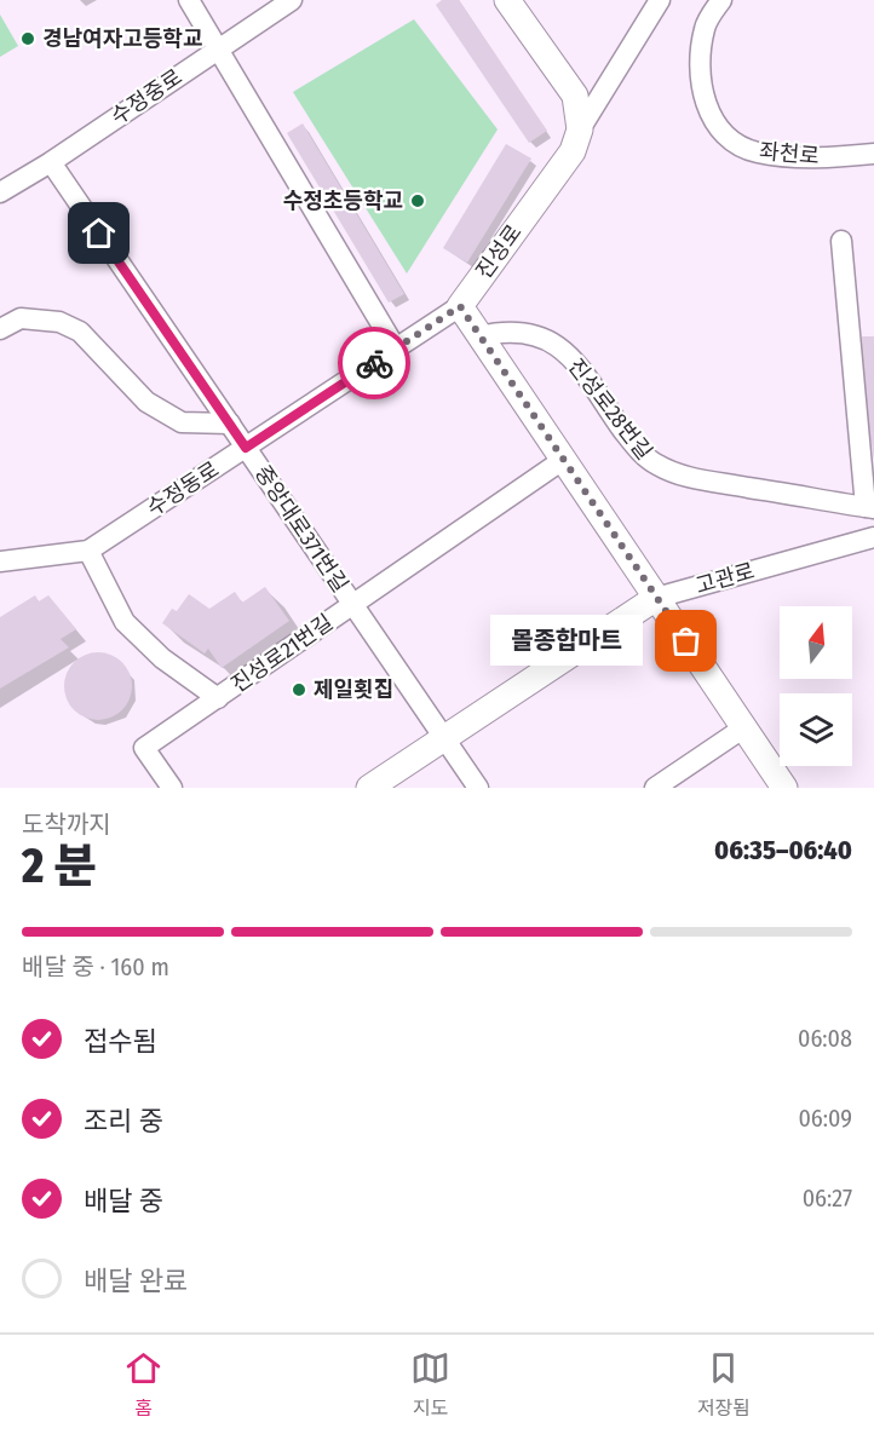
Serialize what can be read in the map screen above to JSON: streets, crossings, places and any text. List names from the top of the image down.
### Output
{
  "streets": {
    "main road": ["진성로", "고관로"],
    "street": [
      "수정중로",
      "좌천로",
      "진성로28번길",
      "수정동로",
      "중앙대로371번길",
      "진성로21번길"
    ]
  },
  "crossings": [
    ["수정중로", "중앙대로371번길"],
    ["진성로", "수정동로"],
    ["수정동로", "중앙대로371번길"],
    ["중앙대로371번길", "고관로"],
    ["중앙대로371번길", "진성로21번길"]
  ],
  "places": [
    "경남여자고등학교",
    "수정초등학교",
    "몰종합마트",
    "제일횟집"
  ],
  "north": "top",
  "page": {
    "bubble": "몰종합마트",
    "heading": ["2 분", "도착까지", "06:35–06:40"],
    "bar": "배달 중 · 160 m",
    "list": [
      ["접수됨", "06:08"],
      ["조리 중", "06:09"],
      ["배달 중", "06:27"],
      "배달 완료"
    ],
    "tabs": ["홈", "지도", "저장됨"]
  }
}
